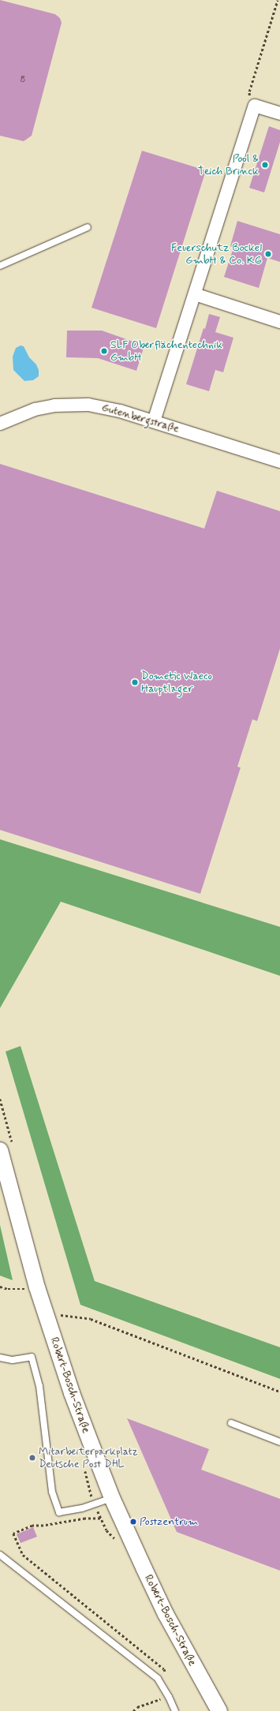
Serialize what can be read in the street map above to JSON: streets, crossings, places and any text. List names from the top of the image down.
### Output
{
  "streets": {
    "street": ["Gutenbergstraße", "Robert-Bosch-Straße"]
  },
  "places": [
    "Pool & Teich Brinck",
    "Feuerschutz Bockel GmbH & Co. KG",
    "SLF Oberflächentechnik GmbH",
    "Dometic Waeco Hauptlager",
    "Mitarbeiterparkplatz Deutsche Post DHL",
    "Postzentrum"
  ],
  "house_numbers": ["8"]
}
